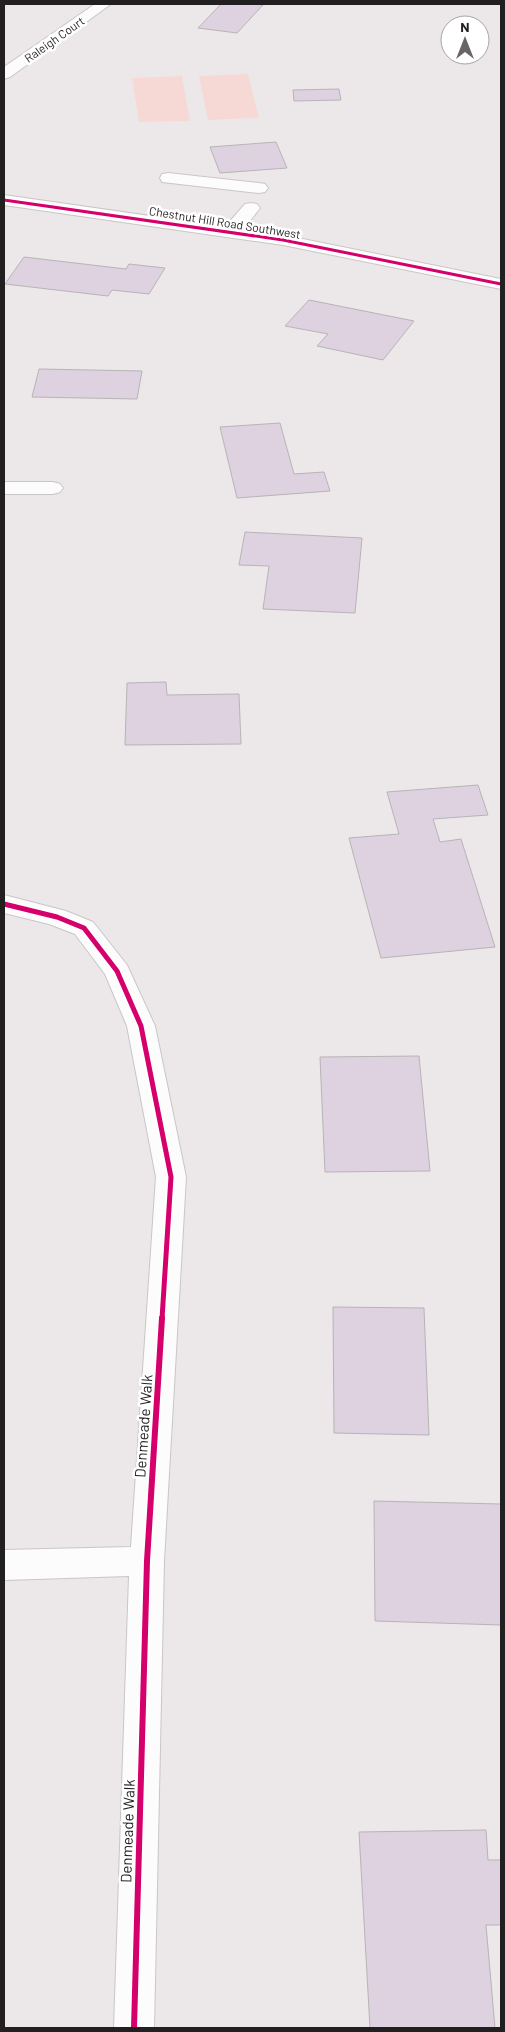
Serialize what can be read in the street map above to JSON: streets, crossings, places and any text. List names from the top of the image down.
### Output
{
  "streets": {
    "street": ["Raleigh Court", "Chestnut Hill Road Southwest", "Denmeade Walk"]
  },
  "north": "top"
}
